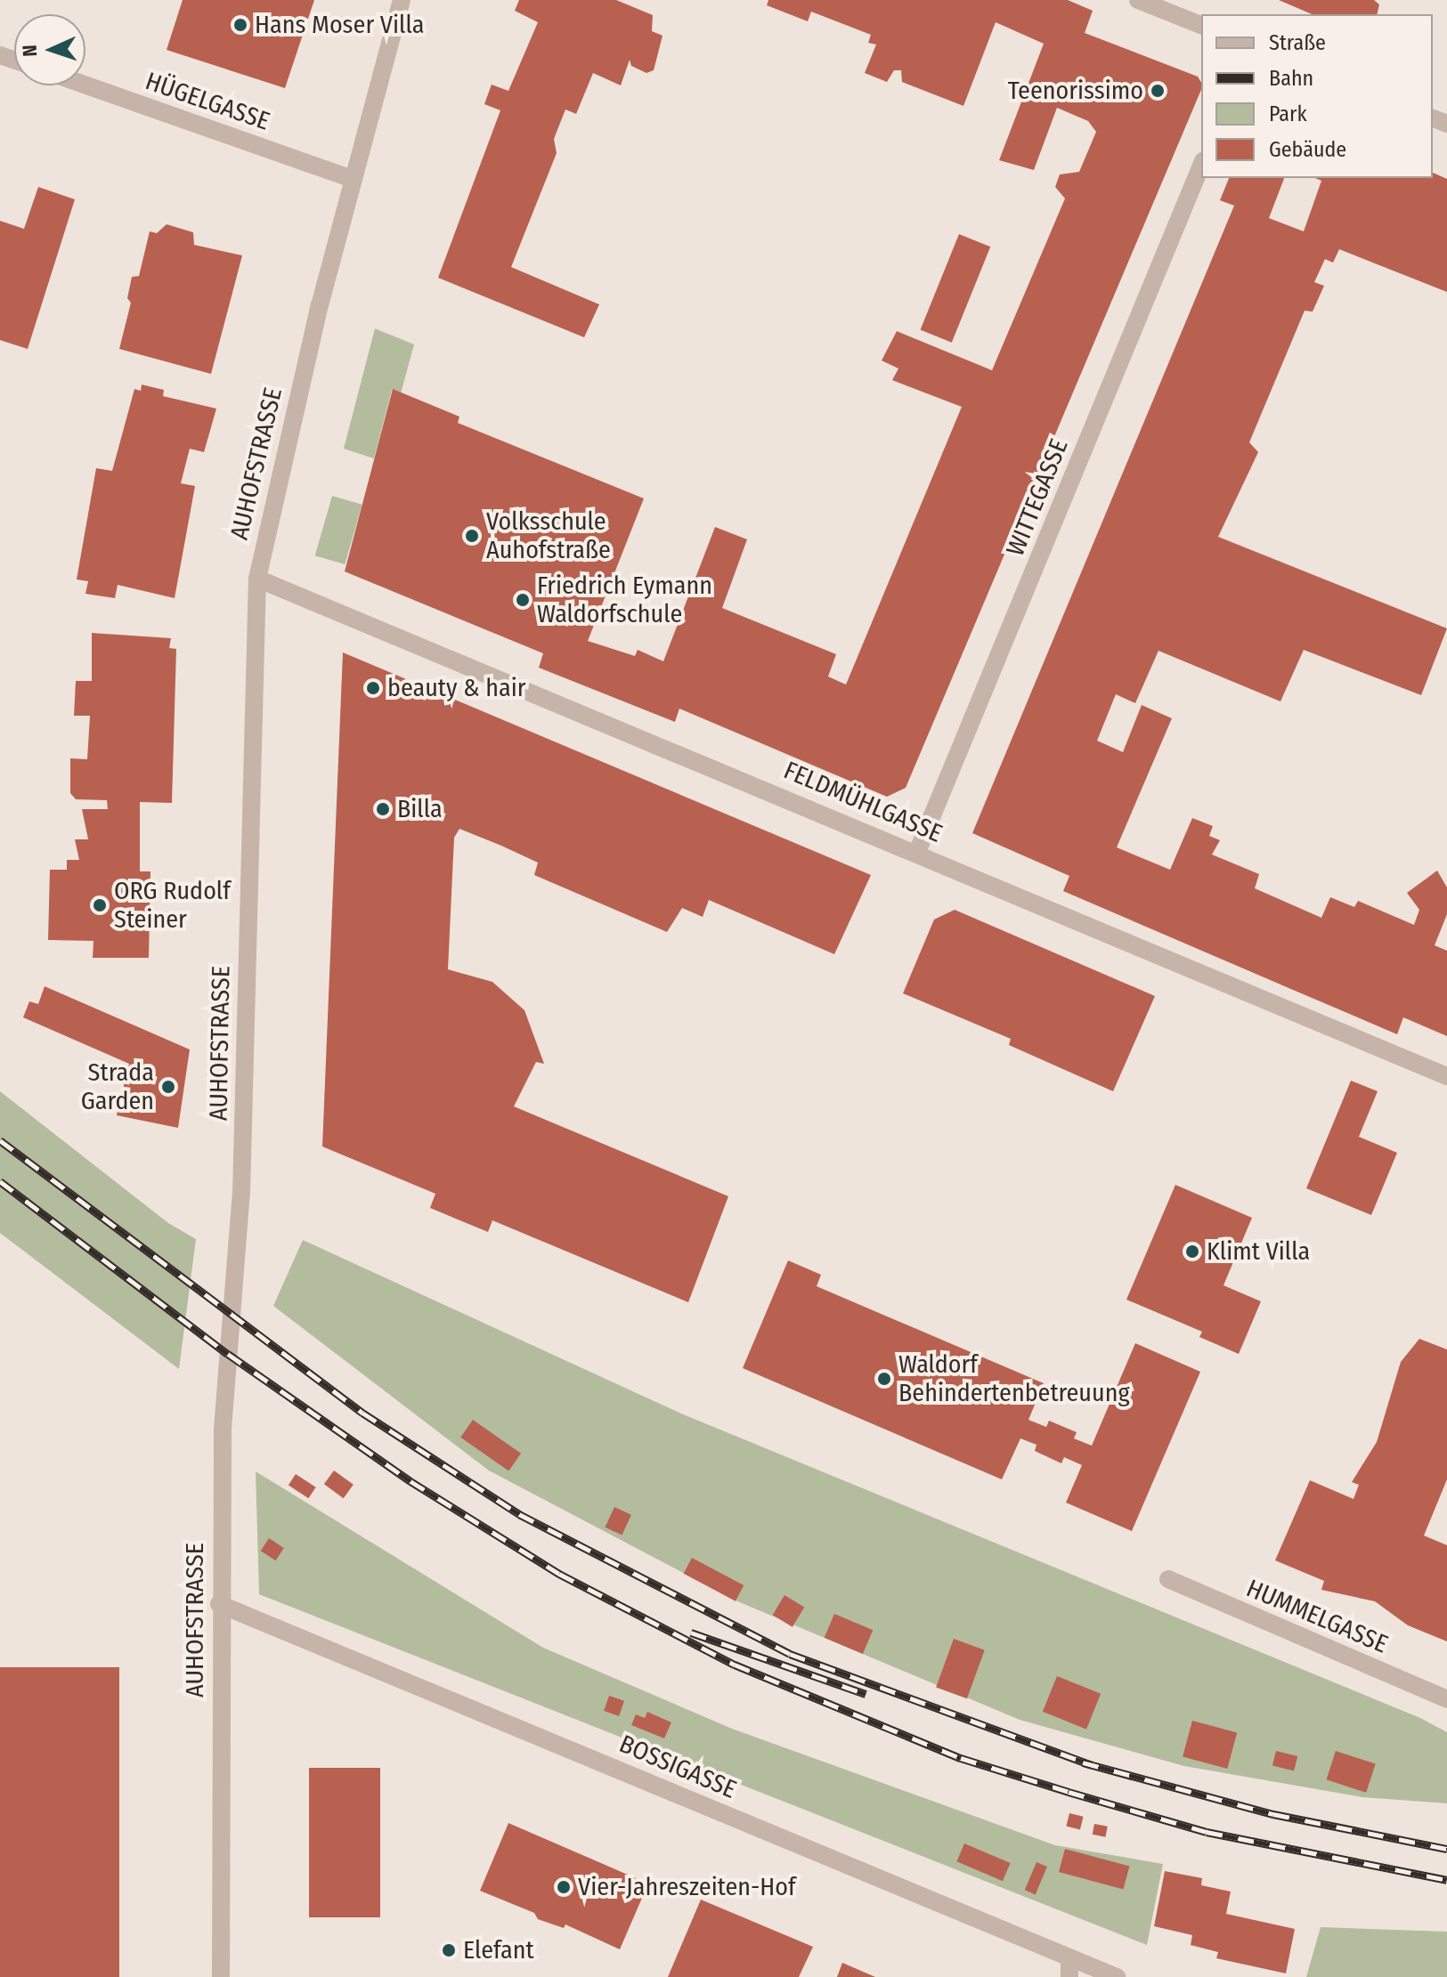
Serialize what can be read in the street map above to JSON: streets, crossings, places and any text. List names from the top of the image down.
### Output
{
  "streets": {
    "street": [
      "HÜGELGASSE",
      "AUHOFSTRASSE",
      "WITTEGASSE",
      "FELDMÜHLGASSE",
      "HUMMELGASSE",
      "BOSSIGASSE"
    ]
  },
  "crossings": [
    ["HÜGELGASSE", "AUHOFSTRASSE"],
    ["AUHOFSTRASSE", "FELDMÜHLGASSE"],
    ["AUHOFSTRASSE", "BOSSIGASSE"],
    ["WITTEGASSE", "FELDMÜHLGASSE"]
  ],
  "places": [
    "Hans Moser Villa",
    "Teenorissimo",
    "Volksschule Auhofstraße",
    "Friedrich Eymann Waldorfschule",
    "beauty & hair",
    "Billa",
    "ORG Rudolf Steiner",
    "Strada Garden",
    "Klimt Villa",
    "Waldorf Behindertenbetreuung",
    "Vier-Jahreszeiten-Hof",
    "Elefant"
  ],
  "legend": [
    "Straße",
    "Bahn",
    "Park",
    "Gebäude"
  ],
  "north": "left"
}
